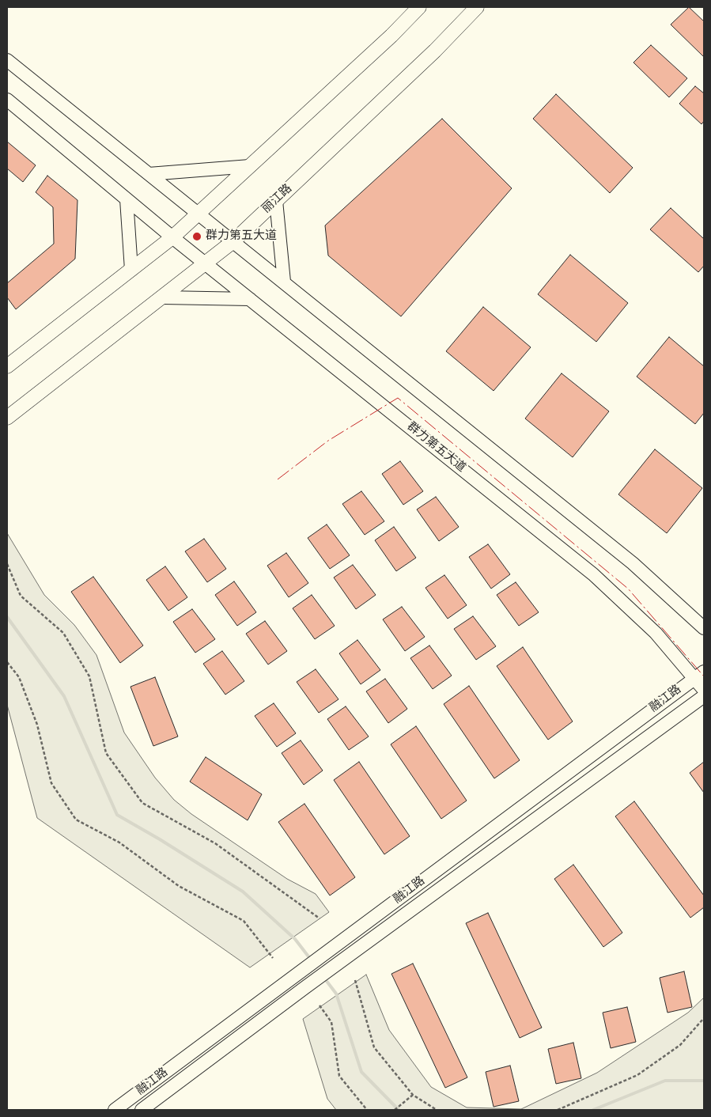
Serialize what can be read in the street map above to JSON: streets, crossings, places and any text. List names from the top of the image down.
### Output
{
  "streets": {
    "main road": ["丽江路", "群力第五大道", "融江路"]
  },
  "crossings": [
    ["丽江路", "群力第五大道"],
    ["群力第五大道", "融江路"]
  ],
  "places": ["群力第五大道"]
}
